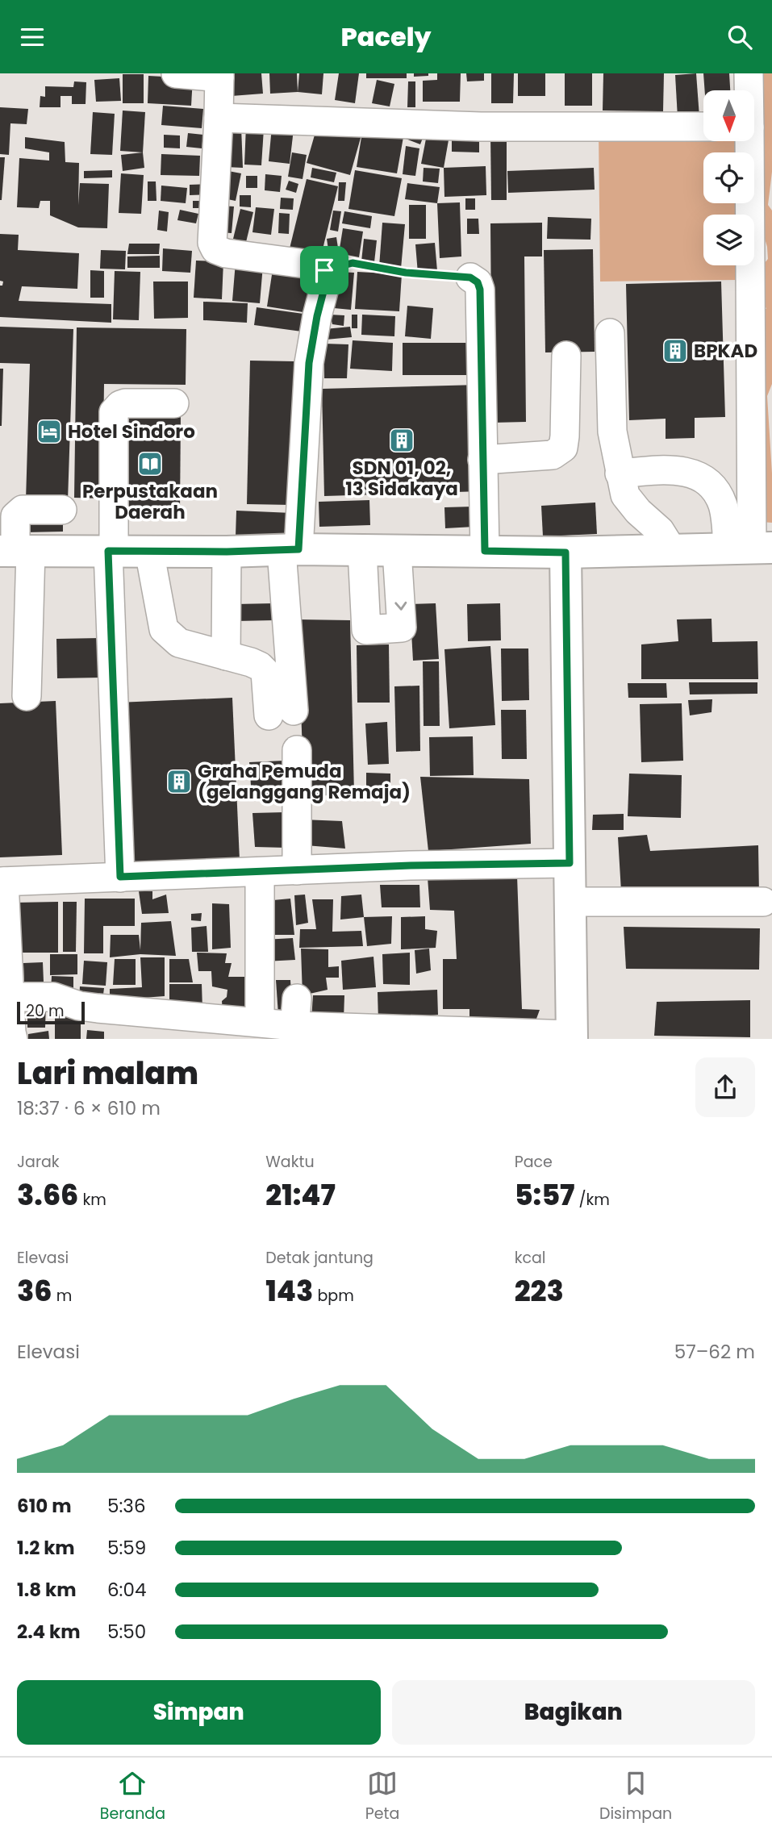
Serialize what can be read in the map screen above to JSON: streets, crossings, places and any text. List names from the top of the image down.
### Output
{
  "places": {
    "building": ["BPKAD", "SDN 01, 02, 13 Sidakaya", "Graha Pemuda (gelanggang Remaja)"],
    "hotel": ["Hotel Sindoro"],
    "library": ["Perpustakaan Daerah"]
  },
  "scale_bar": "20 m",
  "north": "bottom",
  "page": {
    "header": "Pacely",
    "scale": "20 m",
    "heading": ["Lari malam", "18:37 · 6 × 610 m"],
    "stats": [
      ["Jarak", "3.66 km"],
      ["Waktu", "21:47"],
      ["Pace", "5:57 /km"],
      ["Elevasi", "36 m"],
      ["Detak jantung", "143 bpm"],
      ["kcal", "223"]
    ],
    "chart": ["Elevasi", "57–62 m"],
    "list": [
      {
        "name": "610 m",
        "note": "5:36"
      },
      {
        "name": "1.2 km",
        "note": "5:59"
      },
      {
        "name": "1.8 km",
        "note": "6:04"
      },
      {
        "name": "2.4 km",
        "note": "5:50"
      }
    ],
    "buttons": ["Simpan", "Bagikan"],
    "tabs": ["Beranda", "Peta", "Disimpan"]
  }
}
